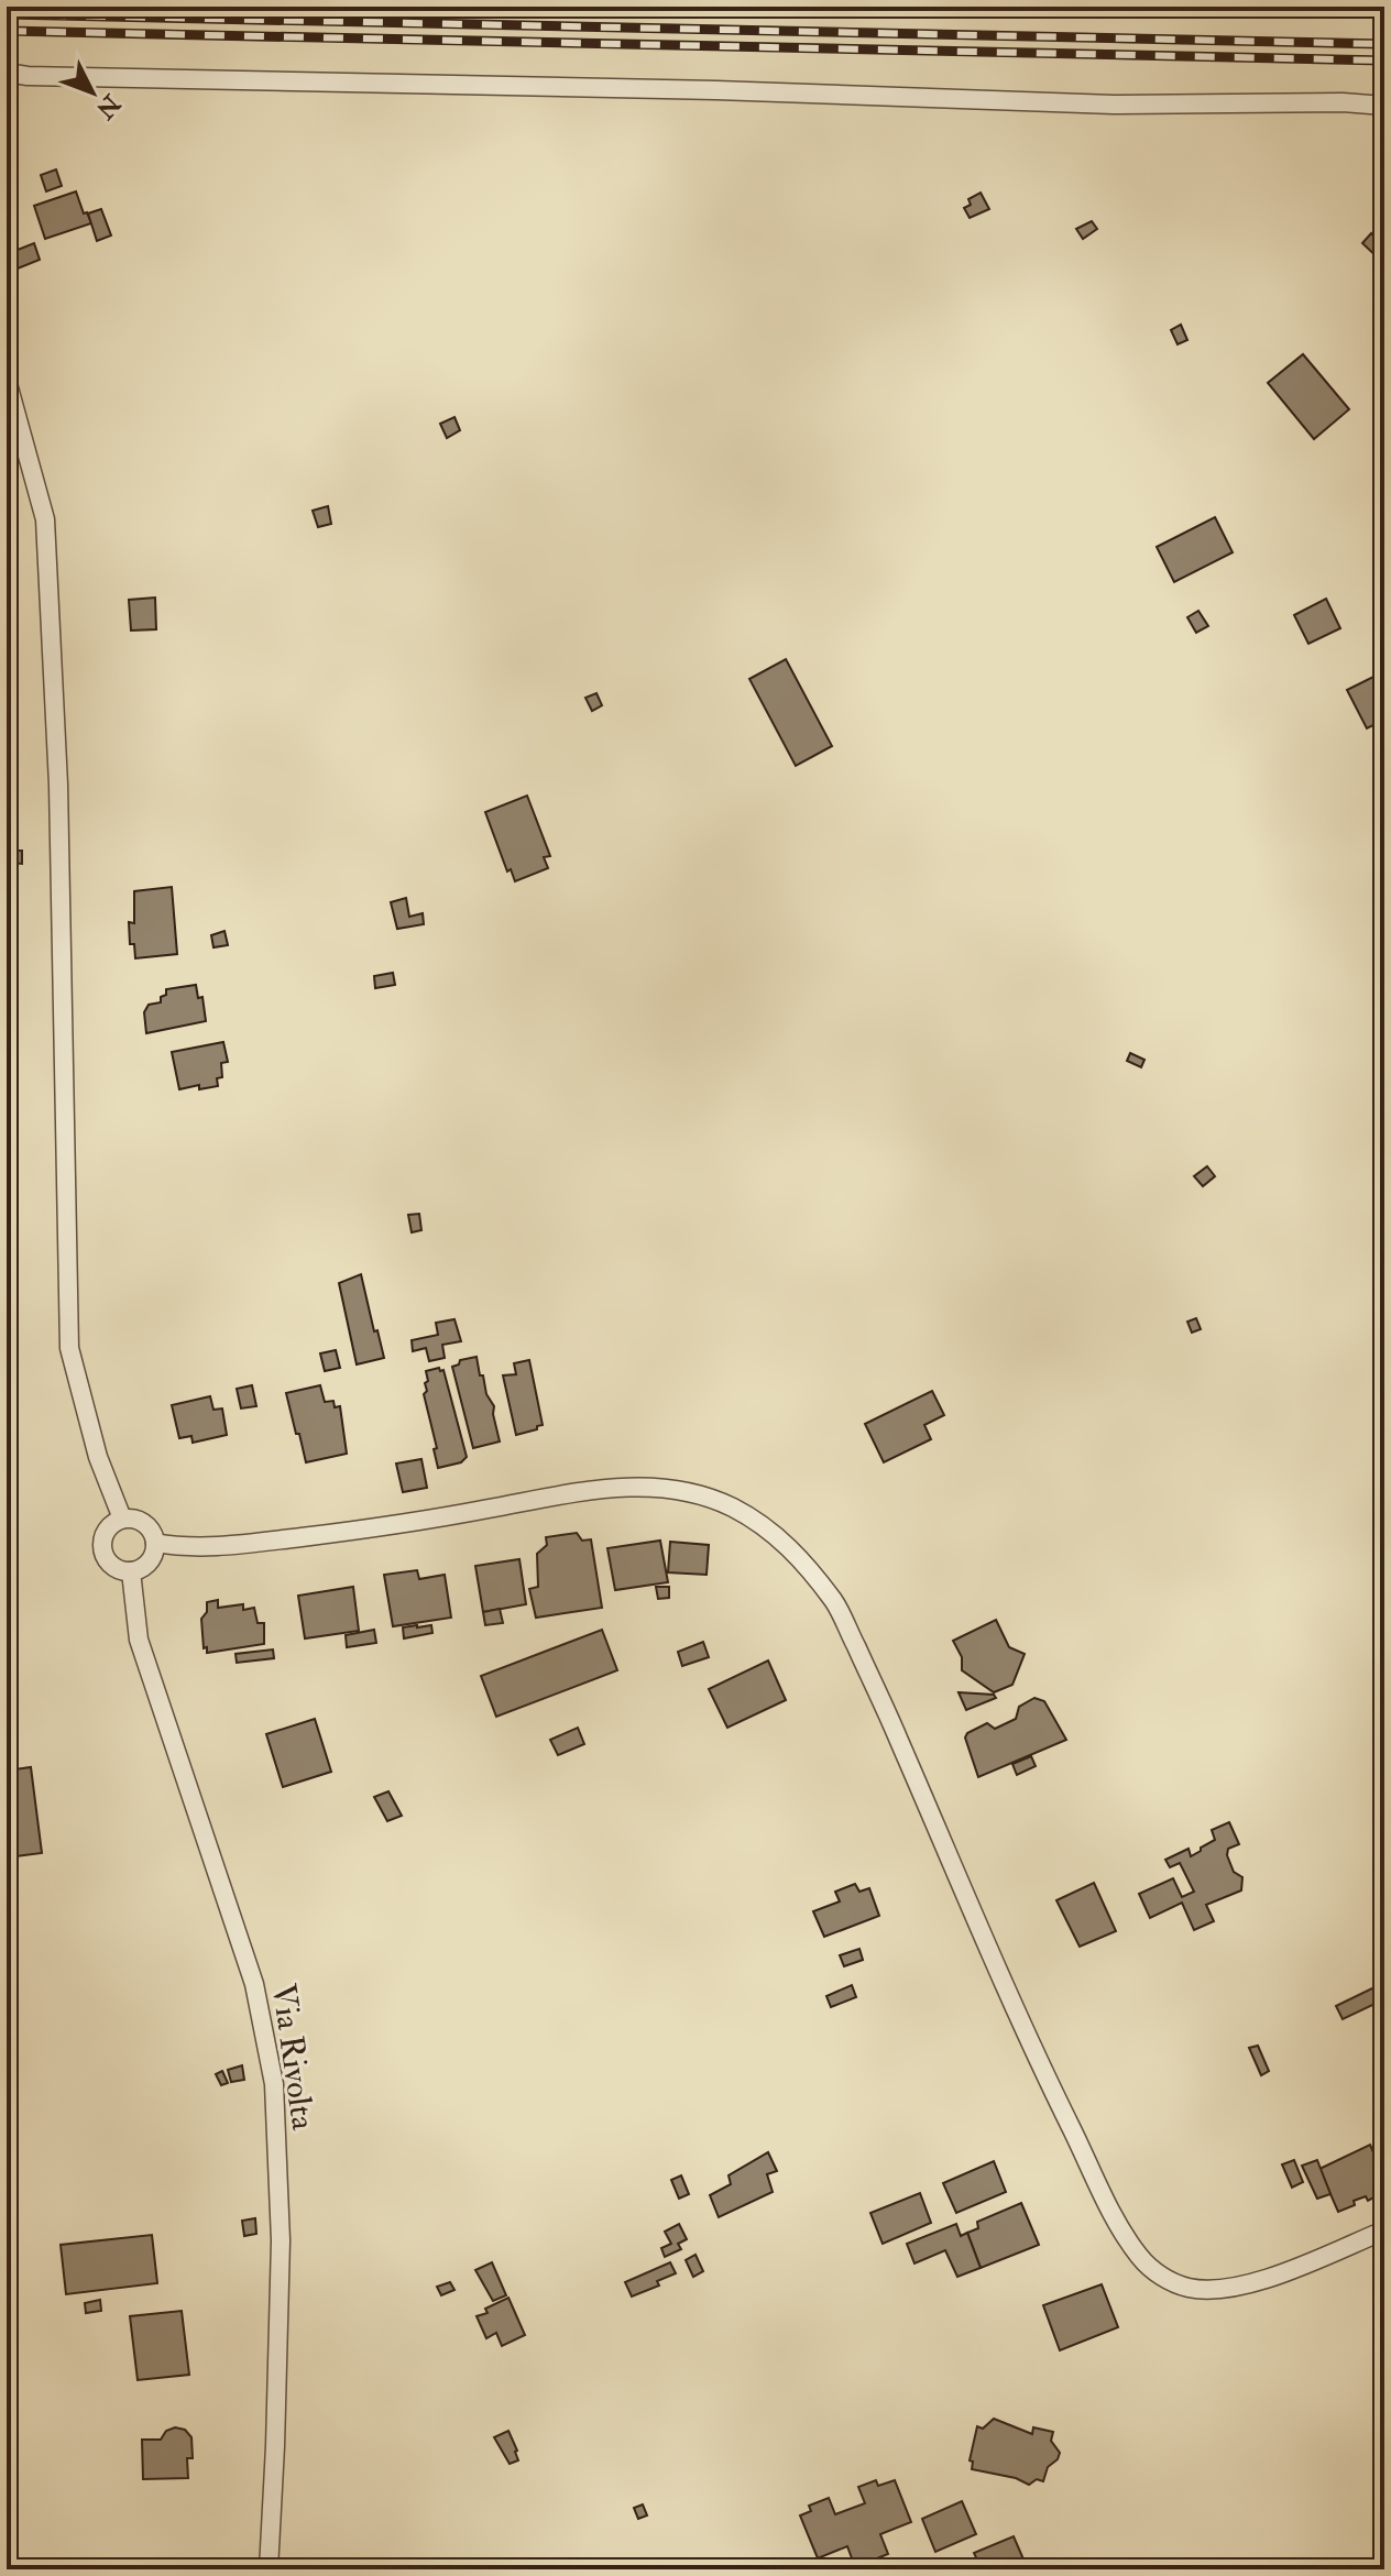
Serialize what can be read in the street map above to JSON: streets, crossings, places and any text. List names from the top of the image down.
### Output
{
  "streets": {
    "street": ["Via Rivolta"]
  },
  "north": "bottom right"
}
